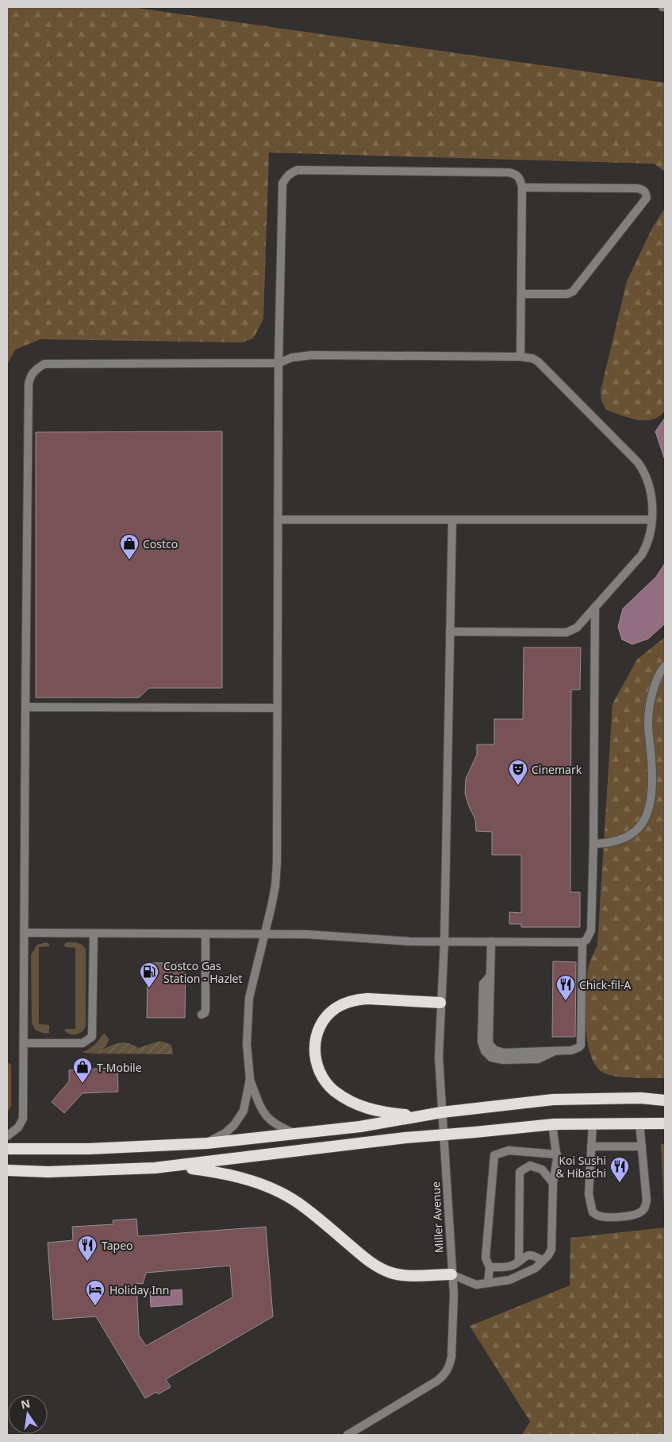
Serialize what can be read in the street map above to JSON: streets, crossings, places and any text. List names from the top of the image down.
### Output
{
  "streets": {
    "street": ["Miller Avenue"]
  },
  "places": {
    "shop": ["Costco", "T-Mobile"],
    "theatre": ["Cinemark"],
    "fuel station": ["Costco Gas Station - Hazlet"],
    "restaurant": ["Chick-fil-A", "Koi Sushi & Hibachi", "Tapeo"],
    "hotel": ["Holiday Inn"]
  },
  "north": "top"
}
